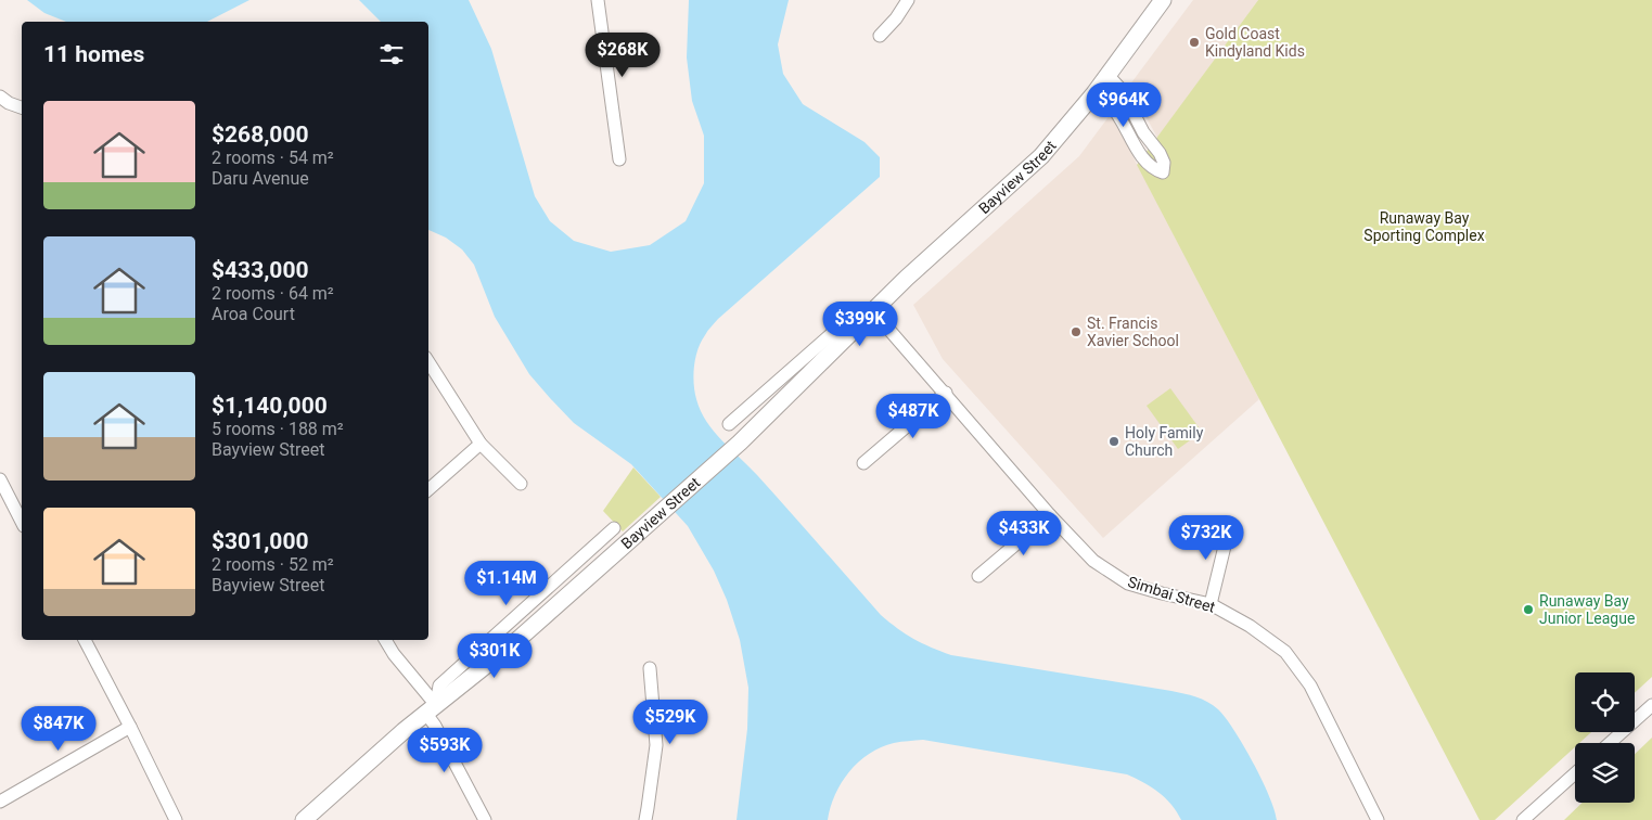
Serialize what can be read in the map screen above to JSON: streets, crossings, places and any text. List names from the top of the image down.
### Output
{
  "streets": {
    "main road": ["Bayview Street"],
    "street": ["Simbai Street"]
  },
  "crossings": [
    ["Bayview Street", "Simbai Street"]
  ],
  "parks": ["Runaway Bay Sporting Complex"],
  "places": [
    "Gold Coast Kindyland Kids",
    "St. Francis Xavier School",
    "Holy Family Church",
    "Runaway Bay Junior League"
  ],
  "page": {
    "heading": "11 homes",
    "price": [
      "$268K",
      "$964K",
      "$399K",
      "$487K",
      "$433K",
      "$732K",
      "$1.14M",
      "$301K",
      "$529K",
      "$847K",
      "$593K"
    ],
    "list": [
      {
        "name": "$268,000",
        "note": "2 rooms · 54 m² · Daru Avenue"
      },
      {
        "name": "$433,000",
        "note": "2 rooms · 64 m² · Aroa Court"
      },
      {
        "name": "$1,140,000",
        "note": "5 rooms · 188 m² · Bayview Street"
      },
      {
        "name": "$301,000",
        "note": "2 rooms · 52 m² · Bayview Street"
      }
    ]
  }
}
